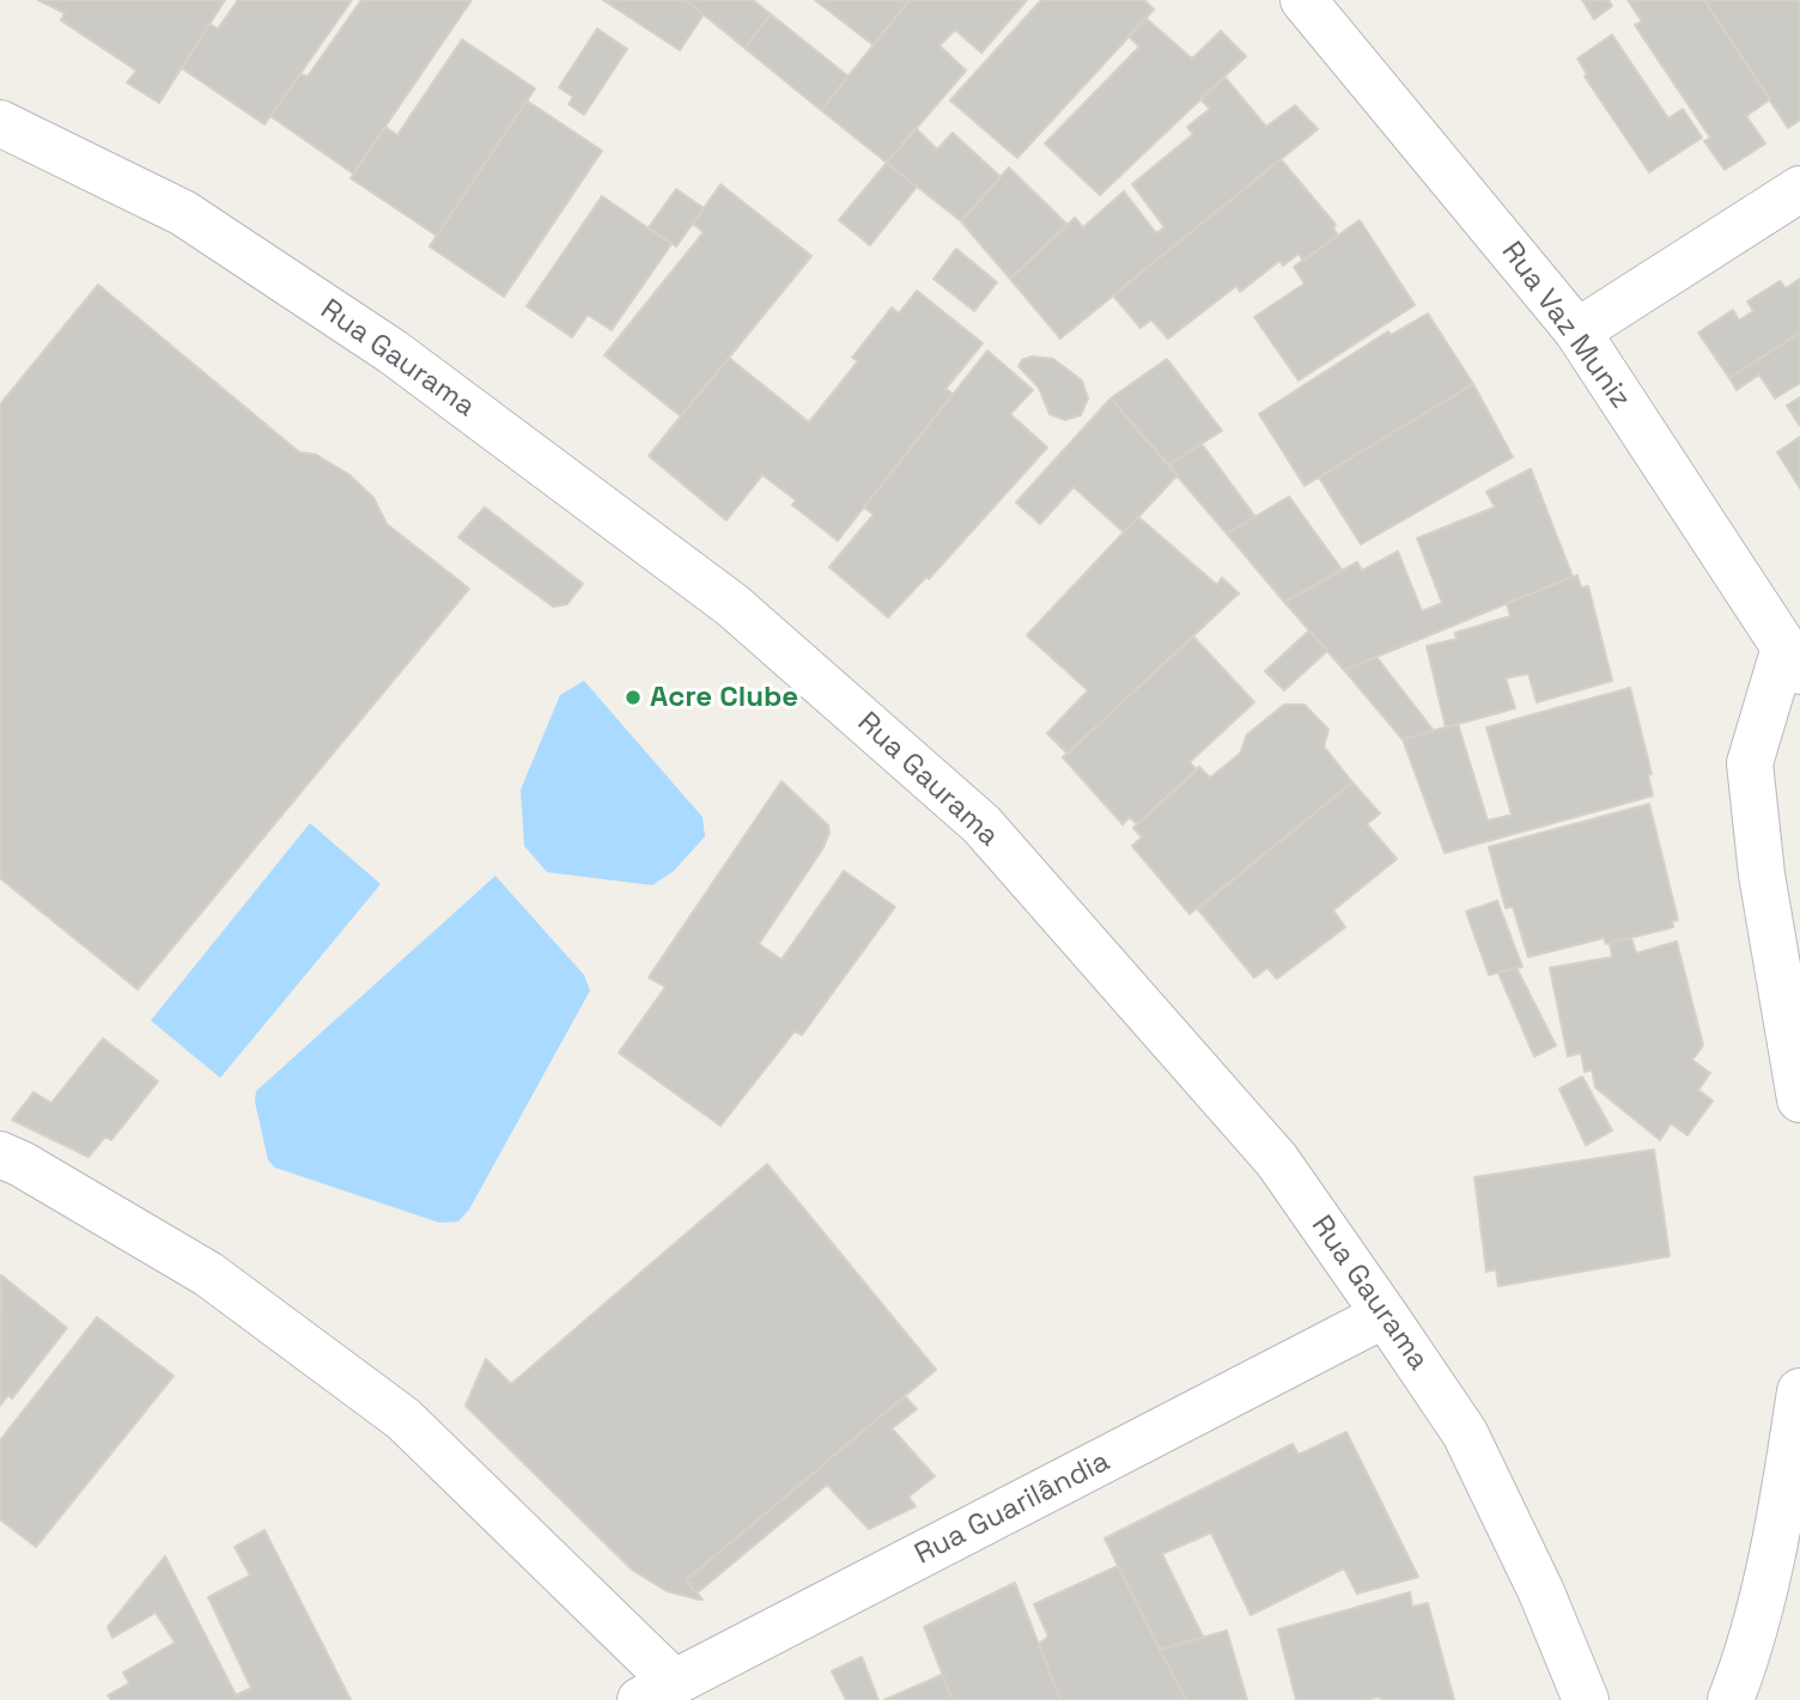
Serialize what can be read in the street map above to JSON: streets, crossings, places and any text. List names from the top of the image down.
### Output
{
  "streets": {
    "street": ["Rua Vaz Muniz", "Rua Gaurama", "Rua Guarilândia"]
  },
  "crossings": [
    ["Rua Gaurama", "Rua Guarilândia"]
  ],
  "places": ["Acre Clube"]
}
